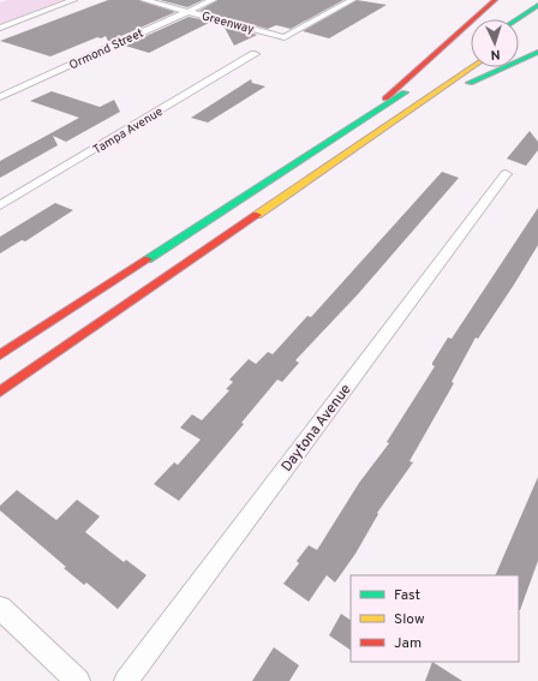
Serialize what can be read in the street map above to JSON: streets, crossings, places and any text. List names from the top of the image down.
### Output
{
  "streets": {
    "street": [
      "Greenway",
      "Ormond Street",
      "Tampa Avenue",
      "Daytona Avenue"
    ]
  },
  "crossings": [
    ["Greenway", "Ormond Street"]
  ],
  "legend": ["Fast", "Slow", "Jam"],
  "north": "bottom"
}
